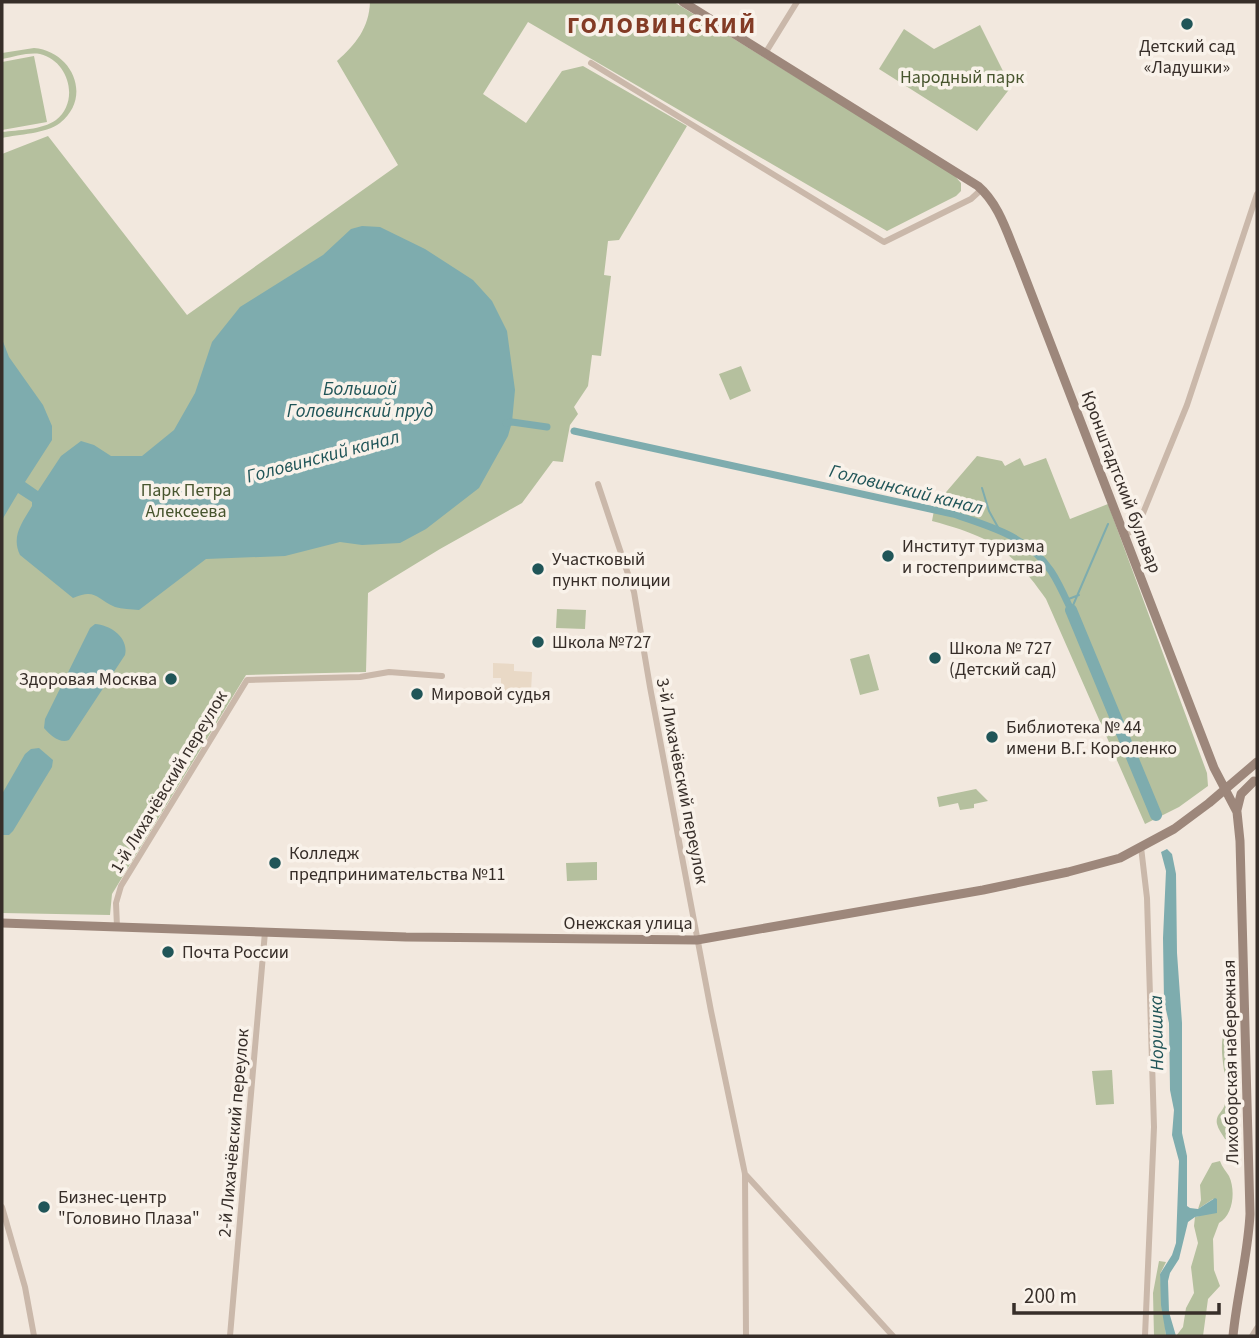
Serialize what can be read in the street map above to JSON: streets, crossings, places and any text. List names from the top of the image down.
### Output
{
  "streets": {
    "main road": ["Кронштадтский бульвар", "Онежская улица", "Лихоборская набережная"],
    "street": ["3-й Лихачёвский переулок", "1-й Лихачёвский переулок", "2-й Лихачёвский переулок"]
  },
  "crossings": [
    ["Кронштадтский бульвар", "Онежская улица"],
    ["Кронштадтский бульвар", "Лихоборская набережная"],
    ["3-й Лихачёвский переулок", "Онежская улица"],
    ["1-й Лихачёвский переулок", "Онежская улица"],
    ["Онежская улица", "Лихоборская набережная"],
    ["Онежская улица", "2-й Лихачёвский переулок"]
  ],
  "districts": ["ГОЛОВИНСКИЙ"],
  "water": ["Большой Головинский пруд", "Головинский канал", "Норишка"],
  "parks": ["Народный парк", "Парк Петра Алексеева"],
  "places": [
    "Детский сад «Ладушки»",
    "Институт туризма и гостеприимства",
    "Участковый пункт полиции",
    "Школа №727",
    "Школа № 727 (Детский сад)",
    "Здоровая Москва",
    "Мировой судья",
    "Библиотека № 44 имени В.Г. Короленко",
    "Колледж предпринимательства №11",
    "Почта России",
    "Бизнес-центр \"Головино Плаза\""
  ],
  "scale_bar": "200 m"
}
